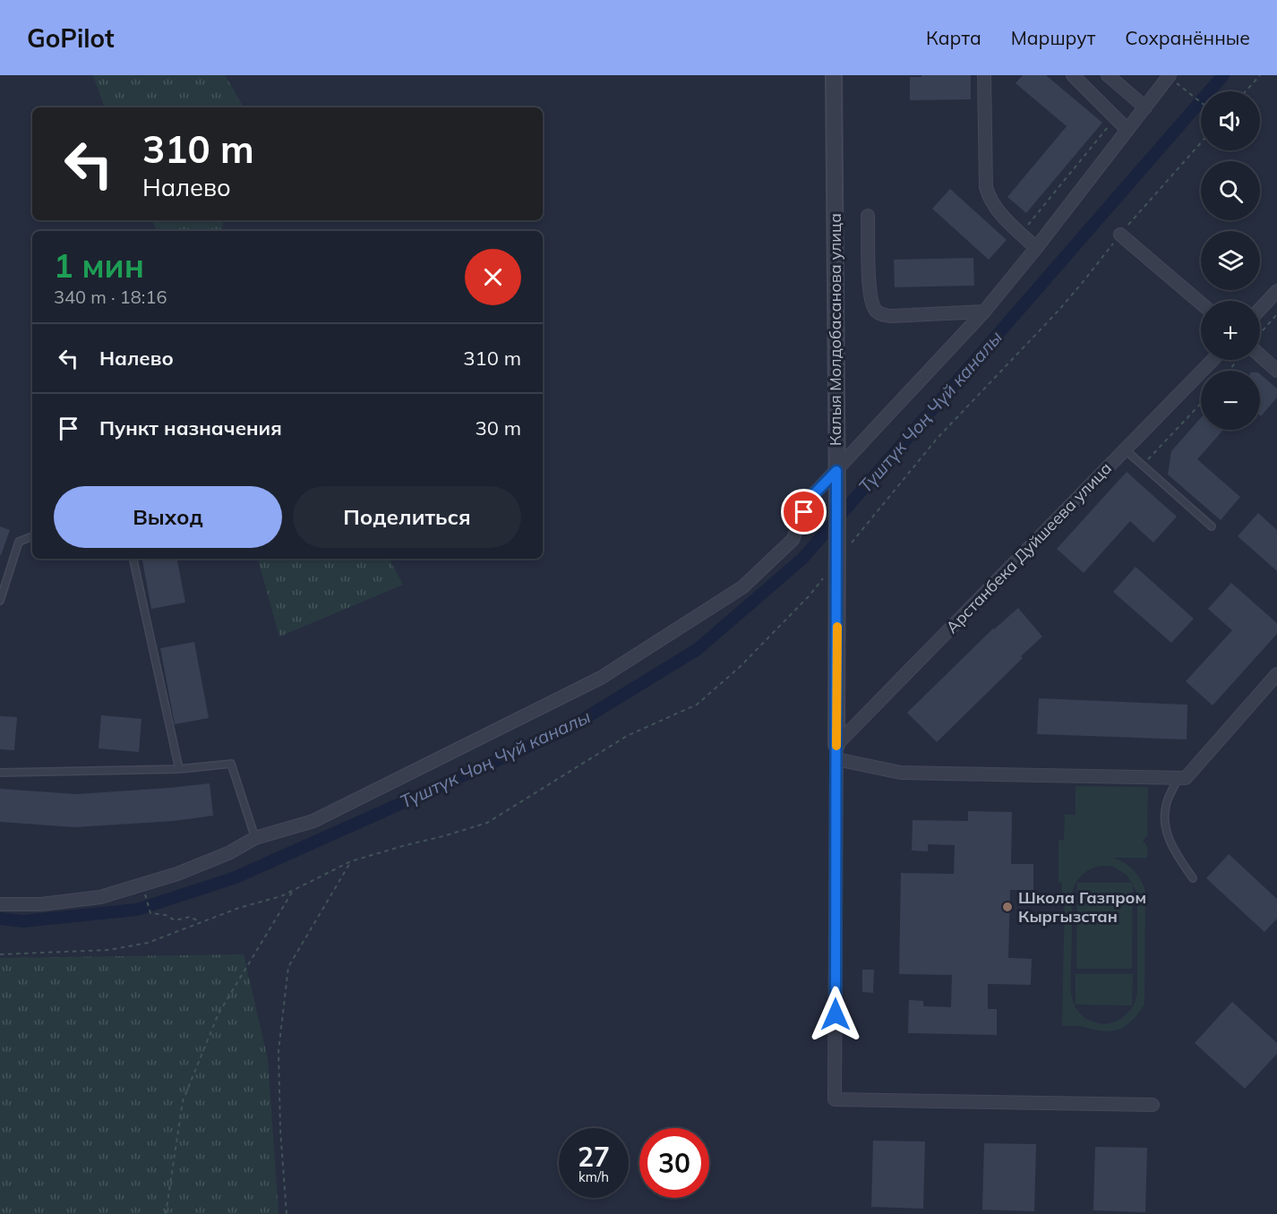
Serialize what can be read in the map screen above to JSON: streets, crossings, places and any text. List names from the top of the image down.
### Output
{
  "streets": {
    "street": ["Калыя Молдобасанова улица", "Арстанбека Дуйшеева улица"]
  },
  "crossings": [
    ["Калыя Молдобасанова улица", "Арстанбека Дуйшеева улица"]
  ],
  "water": ["Түштүк Чоң Чүй каналы"],
  "places": ["Школа Газпром Кыргызстан"],
  "page": {
    "header": "GoPilot",
    "nav": ["Карта", "Маршрут", "Сохранённые"],
    "map_buttons": ["+", "−"],
    "turn": ["310 m", "Налево"],
    "heading": ["1 мин", "340 m · 18:16"],
    "list": [
      {
        "name": "Налево",
        "value": "310 m"
      },
      {
        "name": "Пункт назначения",
        "value": "30 m"
      }
    ],
    "buttons": ["Выход", "Поделиться"],
    "speed": "27 km/h",
    "limit": "30"
  }
}
